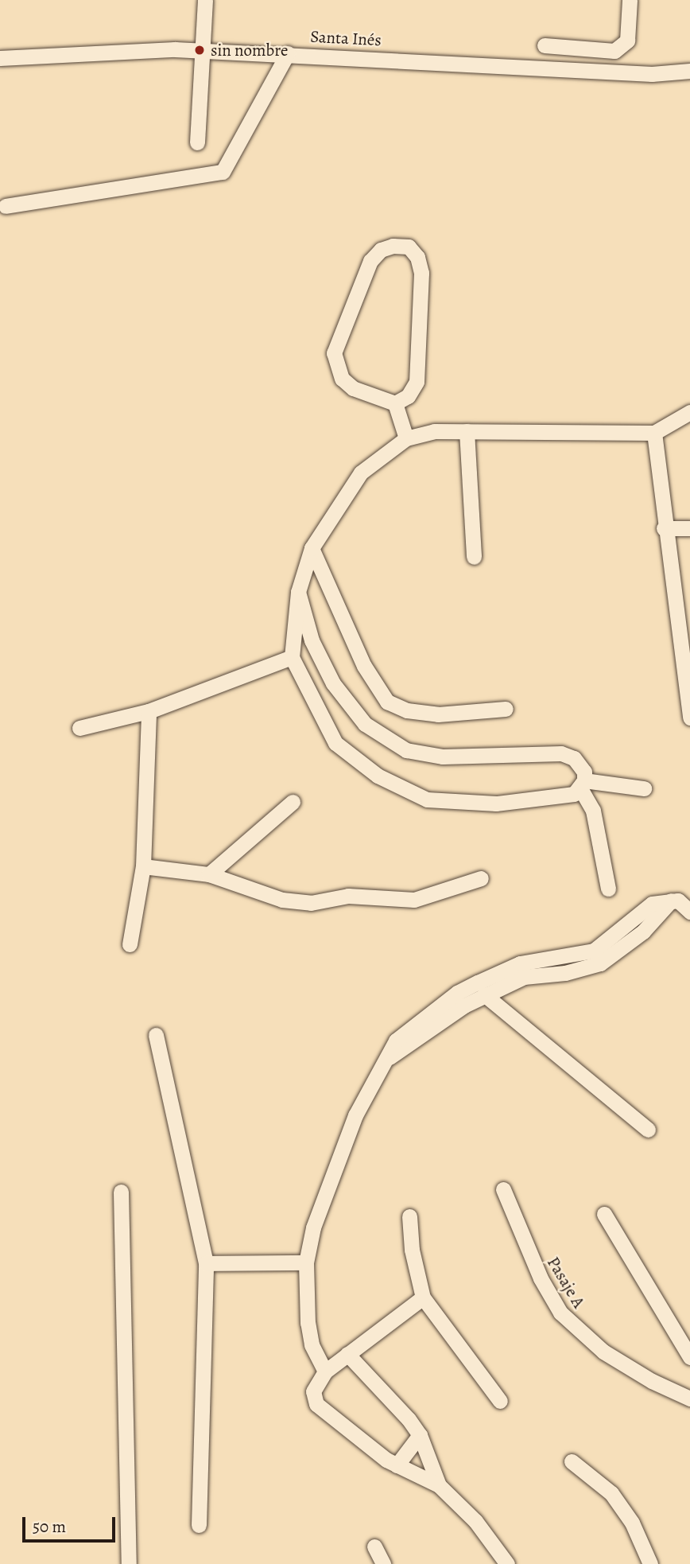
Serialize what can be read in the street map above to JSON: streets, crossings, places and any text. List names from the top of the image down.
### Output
{
  "streets": {
    "street": ["Santa Inés", "Pasaje A"]
  },
  "places": ["sin nombre"],
  "scale_bar": "50 m"
}
